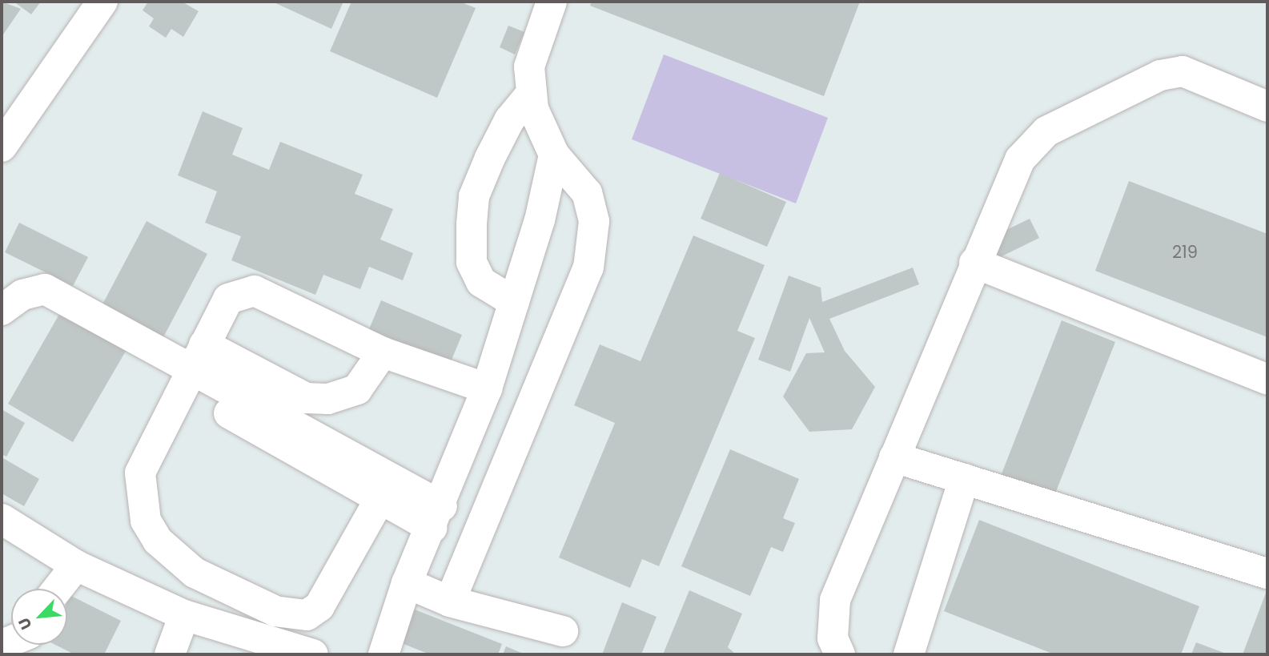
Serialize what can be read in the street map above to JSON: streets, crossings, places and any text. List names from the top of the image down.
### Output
{
  "house_numbers": ["219"],
  "north": "bottom left"
}
